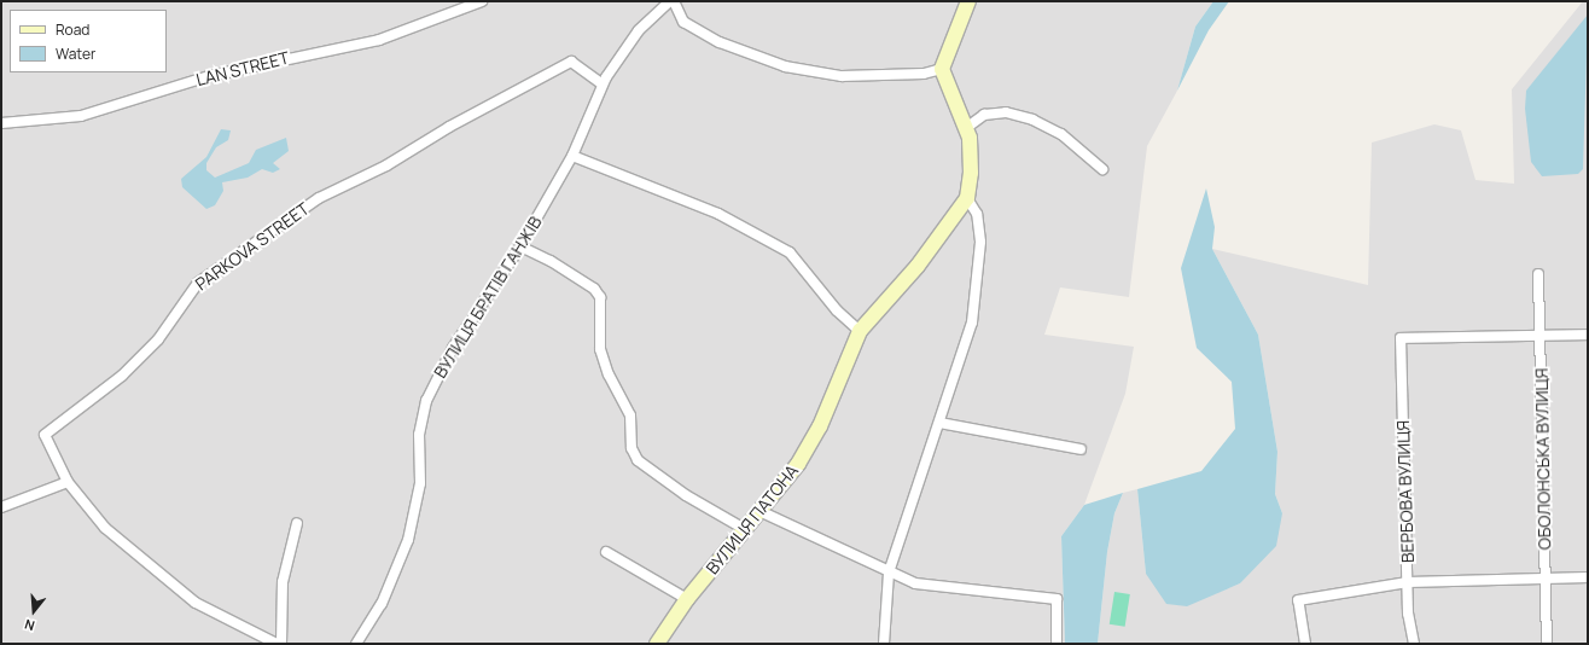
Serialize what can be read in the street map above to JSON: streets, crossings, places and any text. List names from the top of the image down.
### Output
{
  "streets": {
    "street": [
      "LAN STREET",
      "PARKOVA STREET",
      "ВУЛИЦЯ БРАТІВ ГАНЖІВ",
      "ОБОЛОНСЬКА ВУЛИЦЯ",
      "ВЕРБОВА ВУЛИЦЯ",
      "ВУЛИЦЯ ПАТОНА"
    ]
  },
  "crossings": [
    ["PARKOVA STREET", "ВУЛИЦЯ БРАТІВ ГАНЖІВ"],
    ["ОБОЛОНСЬКА ВУЛИЦЯ", "ВЕРБОВА ВУЛИЦЯ"]
  ],
  "legend": ["Road", "Water"],
  "north": "bottom"
}
